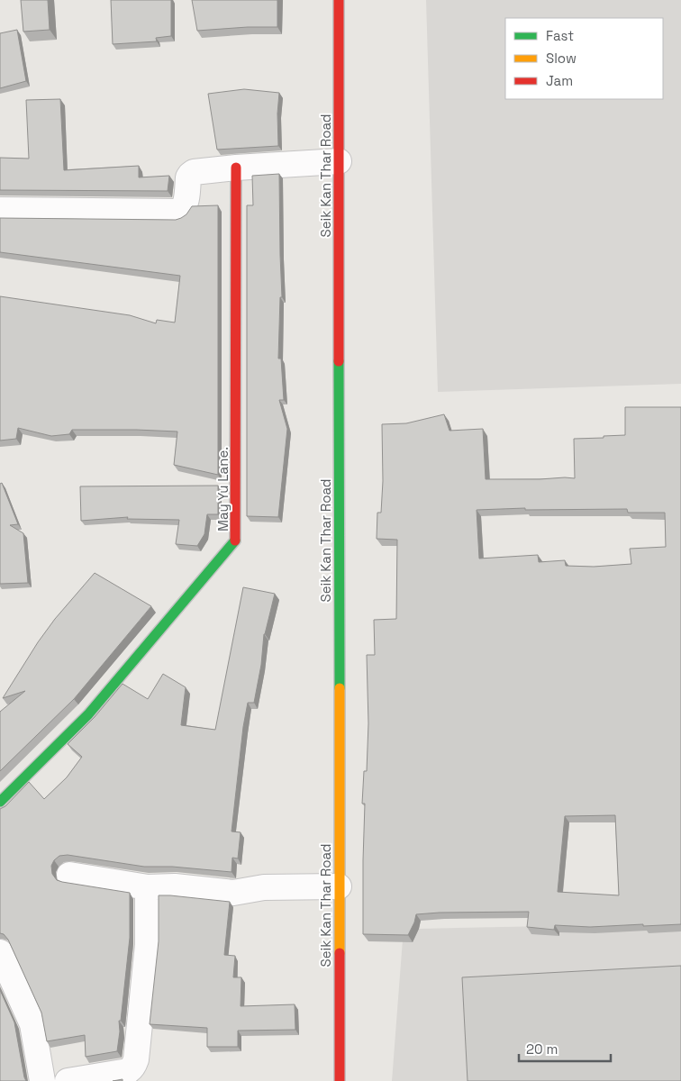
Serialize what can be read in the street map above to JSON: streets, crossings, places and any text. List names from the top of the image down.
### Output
{
  "streets": {
    "street": ["Seik Kan Thar Road", "May Yu Lane."]
  },
  "legend": ["Fast", "Slow", "Jam"],
  "scale_bar": "20 m"
}
